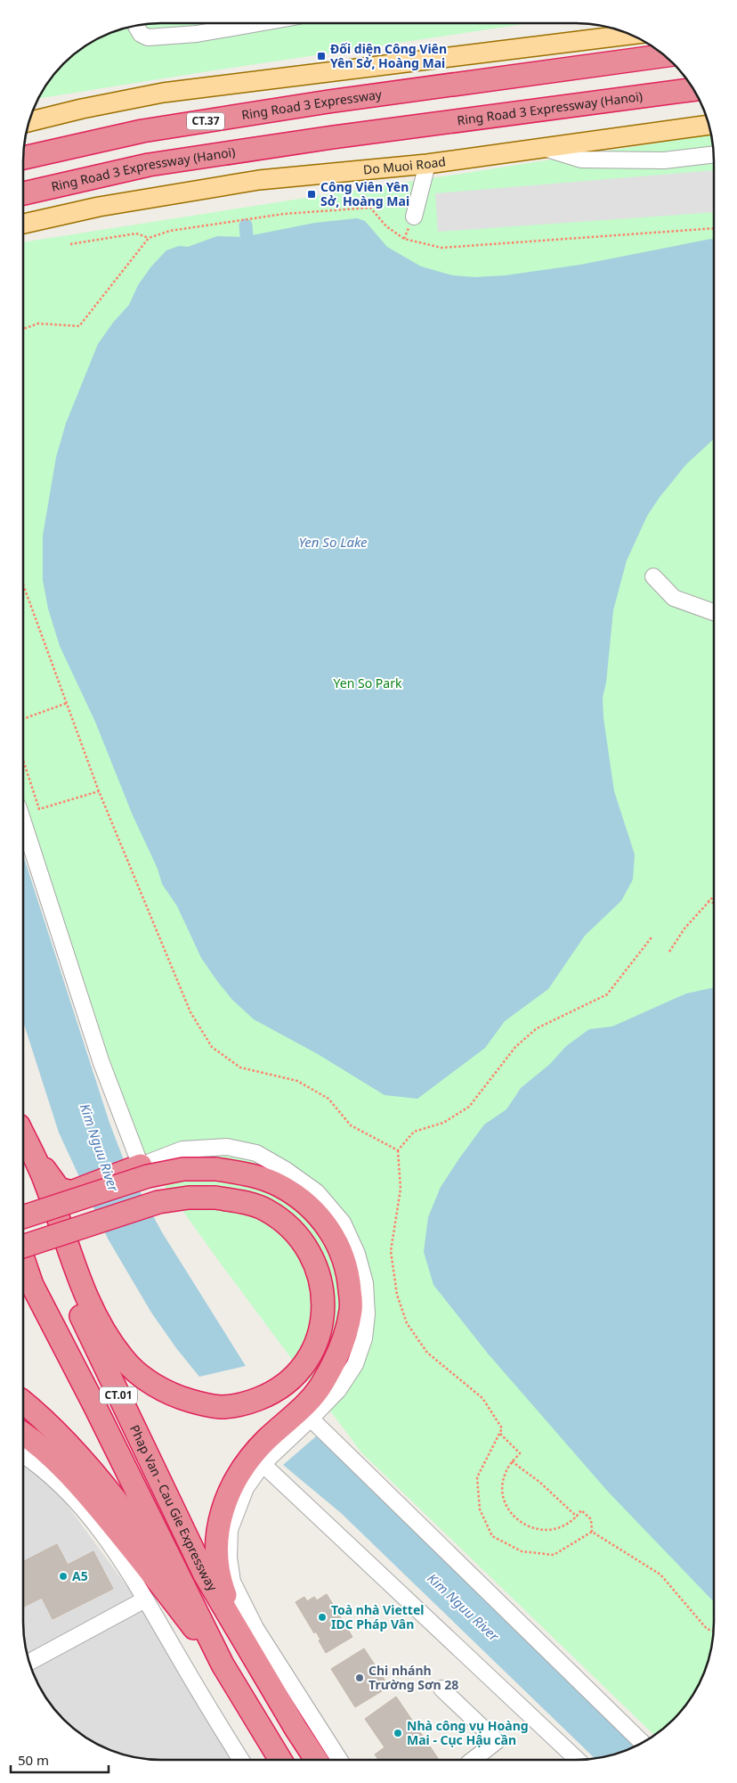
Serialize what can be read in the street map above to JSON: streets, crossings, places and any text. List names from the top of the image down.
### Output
{
  "streets": {
    "highway": [
      "Ring Road 3 Expressway",
      "Ring Road 3 Expressway (Hanoi)",
      "CT.37",
      "CT.01",
      "Phap Van - Cau Gie Expressway"
    ],
    "main road": ["Do Muoi Road"]
  },
  "water": ["Yen So Lake", "Kim Nguu River"],
  "parks": ["Yen So Park"],
  "places": {
    "transit": ["Đối diện Công Viên Yên Sở, Hoàng Mai", "Công Viên Yên Sở, Hoàng Mai"],
    "other": [
      "A5",
      "Toà nhà Viettel IDC Pháp Vân",
      "Chi nhánh Trường Sơn 28",
      "Nhà công vụ Hoàng Mai - Cục Hậu cần"
    ]
  },
  "scale_bar": "50 m"
}
